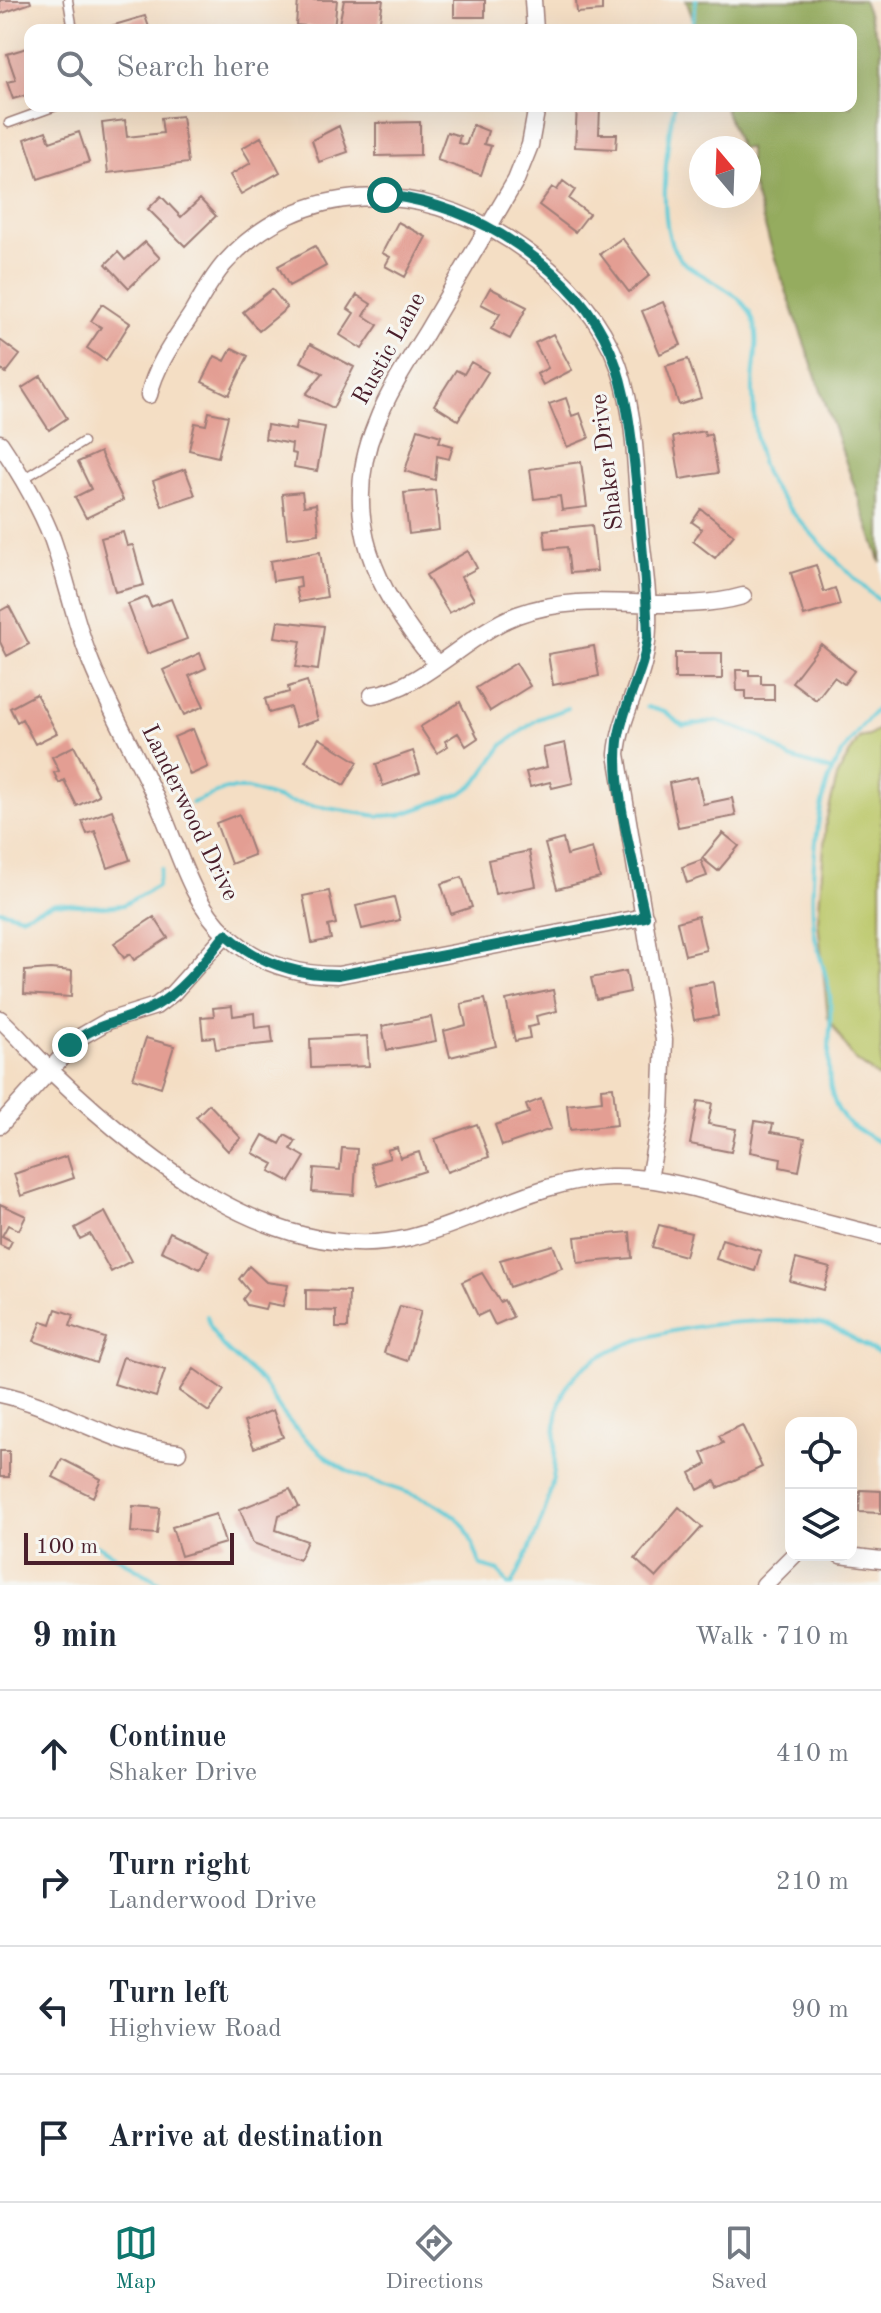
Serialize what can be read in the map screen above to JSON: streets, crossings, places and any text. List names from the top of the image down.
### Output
{
  "streets": {
    "street": ["Rustic Lane", "Shaker Drive", "Landerwood Drive"]
  },
  "crossings": [
    ["Rustic Lane", "Shaker Drive"],
    ["Shaker Drive", "Landerwood Drive"]
  ],
  "scale_bar": "100 m",
  "north": "top",
  "page": {
    "search": "Search here",
    "scale": "100 m",
    "heading": ["9 min", "Walk · 710 m"],
    "list": [
      ["Continue", "Shaker Drive", "410 m"],
      ["Turn right", "Landerwood Drive", "210 m"],
      ["Turn left", "Highview Road", "90 m"],
      "Arrive at destination"
    ],
    "nav": ["Map", "Directions", "Saved"]
  }
}
